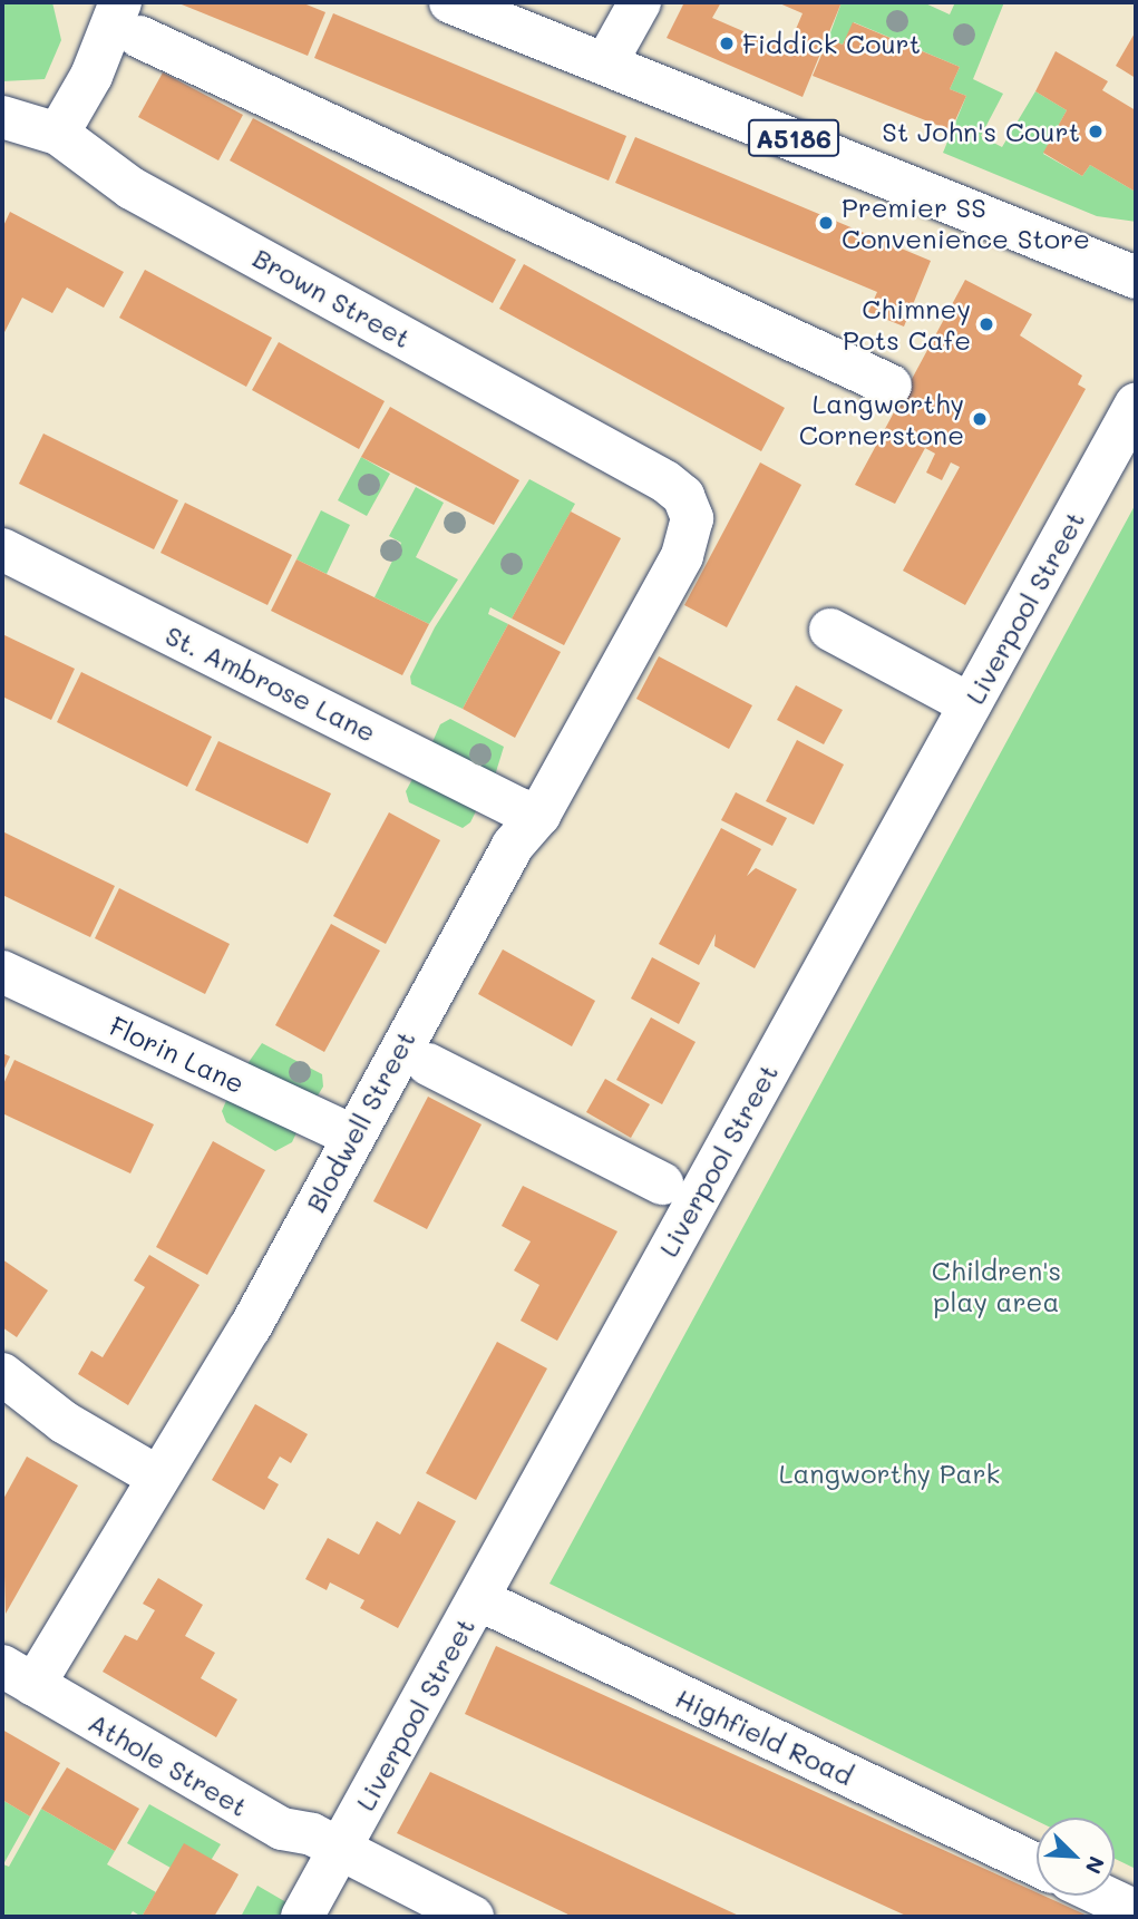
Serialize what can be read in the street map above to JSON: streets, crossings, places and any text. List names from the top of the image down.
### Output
{
  "streets": {
    "street": [
      "A5186",
      "Brown Street",
      "Liverpool Street",
      "St. Ambrose Lane",
      "Florin Lane",
      "Blodwell Street",
      "Highfield Road",
      "Athole Street"
    ]
  },
  "crossings": [
    ["Brown Street", "Blodwell Street"],
    ["Liverpool Street", "Highfield Road"],
    ["Liverpool Street", "Athole Street"],
    ["St. Ambrose Lane", "Blodwell Street"],
    ["Florin Lane", "Blodwell Street"],
    ["Blodwell Street", "Athole Street"]
  ],
  "parks": ["Children's play area", "Langworthy Park"],
  "places": [
    "Fiddick Court",
    "St John's Court",
    "Premier SS Convenience Store",
    "Chimney Pots Cafe",
    "Langworthy Cornerstone"
  ],
  "north": "bottom right"
}
